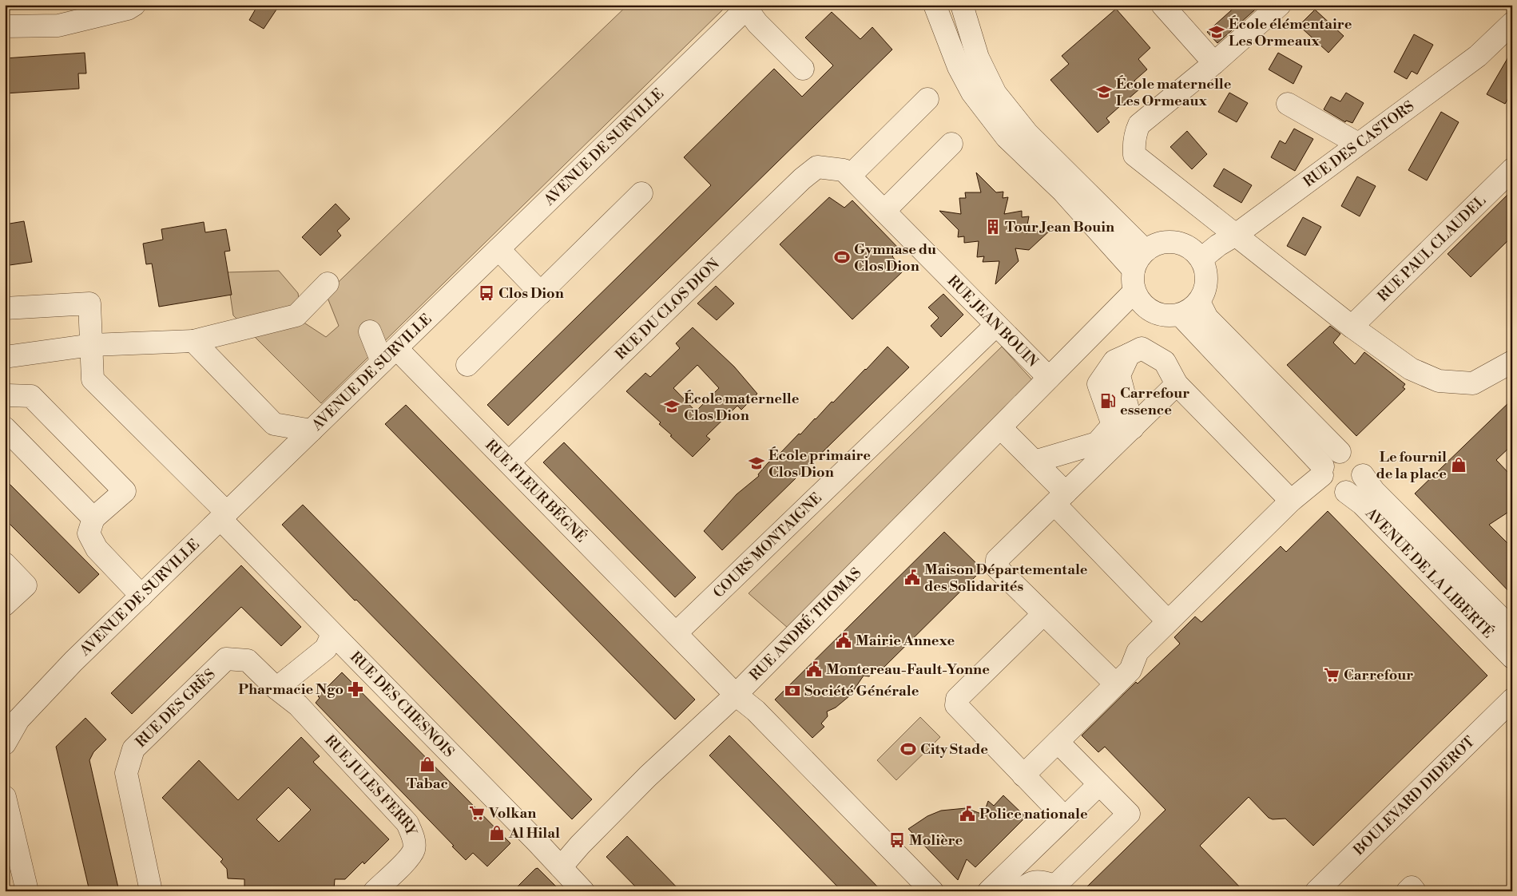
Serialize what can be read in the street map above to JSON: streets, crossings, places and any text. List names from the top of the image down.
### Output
{
  "streets": {
    "street": [
      "RUE DES CASTORS",
      "AVENUE DE SURVILLE",
      "RUE PAUL CLAUDEL",
      "RUE DU CLOS DION",
      "RUE JEAN BOUIN",
      "RUE FLEUR BÉGNÉ",
      "COURS MONTAIGNE",
      "AVENUE DE LA LIBERTÉ",
      "RUE ANDRÉ THOMAS",
      "RUE DES CHESNOIS",
      "RUE DES GRÈS",
      "RUE JULES FERRY",
      "BOULEVARD DIDEROT"
    ]
  },
  "crossings": [
    ["RUE DES CASTORS", "RUE ANDRÉ THOMAS"],
    ["AVENUE DE SURVILLE", "RUE FLEUR BÉGNÉ"],
    ["AVENUE DE SURVILLE", "RUE DES CHESNOIS"],
    ["RUE DU CLOS DION", "RUE JEAN BOUIN"],
    ["RUE DU CLOS DION", "RUE FLEUR BÉGNÉ"],
    ["RUE JEAN BOUIN", "COURS MONTAIGNE"],
    ["RUE JEAN BOUIN", "RUE ANDRÉ THOMAS"],
    ["RUE FLEUR BÉGNÉ", "COURS MONTAIGNE"],
    ["RUE FLEUR BÉGNÉ", "RUE ANDRÉ THOMAS"],
    ["RUE ANDRÉ THOMAS", "RUE DES CHESNOIS"],
    ["RUE DES GRÈS", "RUE JULES FERRY"]
  ],
  "places": {
    "school or university": [
      "École élémentaire Les Ormeaux",
      "École maternelle Les Ormeaux",
      "École maternelle Clos Dion",
      "École primaire Clos Dion"
    ],
    "building": ["Tour Jean Bouin"],
    "sports": ["Gymnase du Clos Dion", "City Stade"],
    "bus stop": ["Clos Dion", "Molière"],
    "fuel station": ["Carrefour essence"],
    "shop": ["Le fournil de la place", "Tabac", "Al Hilal"],
    "public building": [
      "Maison Départementale des Solidarités",
      "Mairie Annexe",
      "Montereau-Fault-Yonne",
      "Police nationale"
    ],
    "supermarket": ["Carrefour", "Volkan"],
    "pharmacy": ["Pharmacie Ngo"],
    "bank": ["Société Générale"]
  }
}
